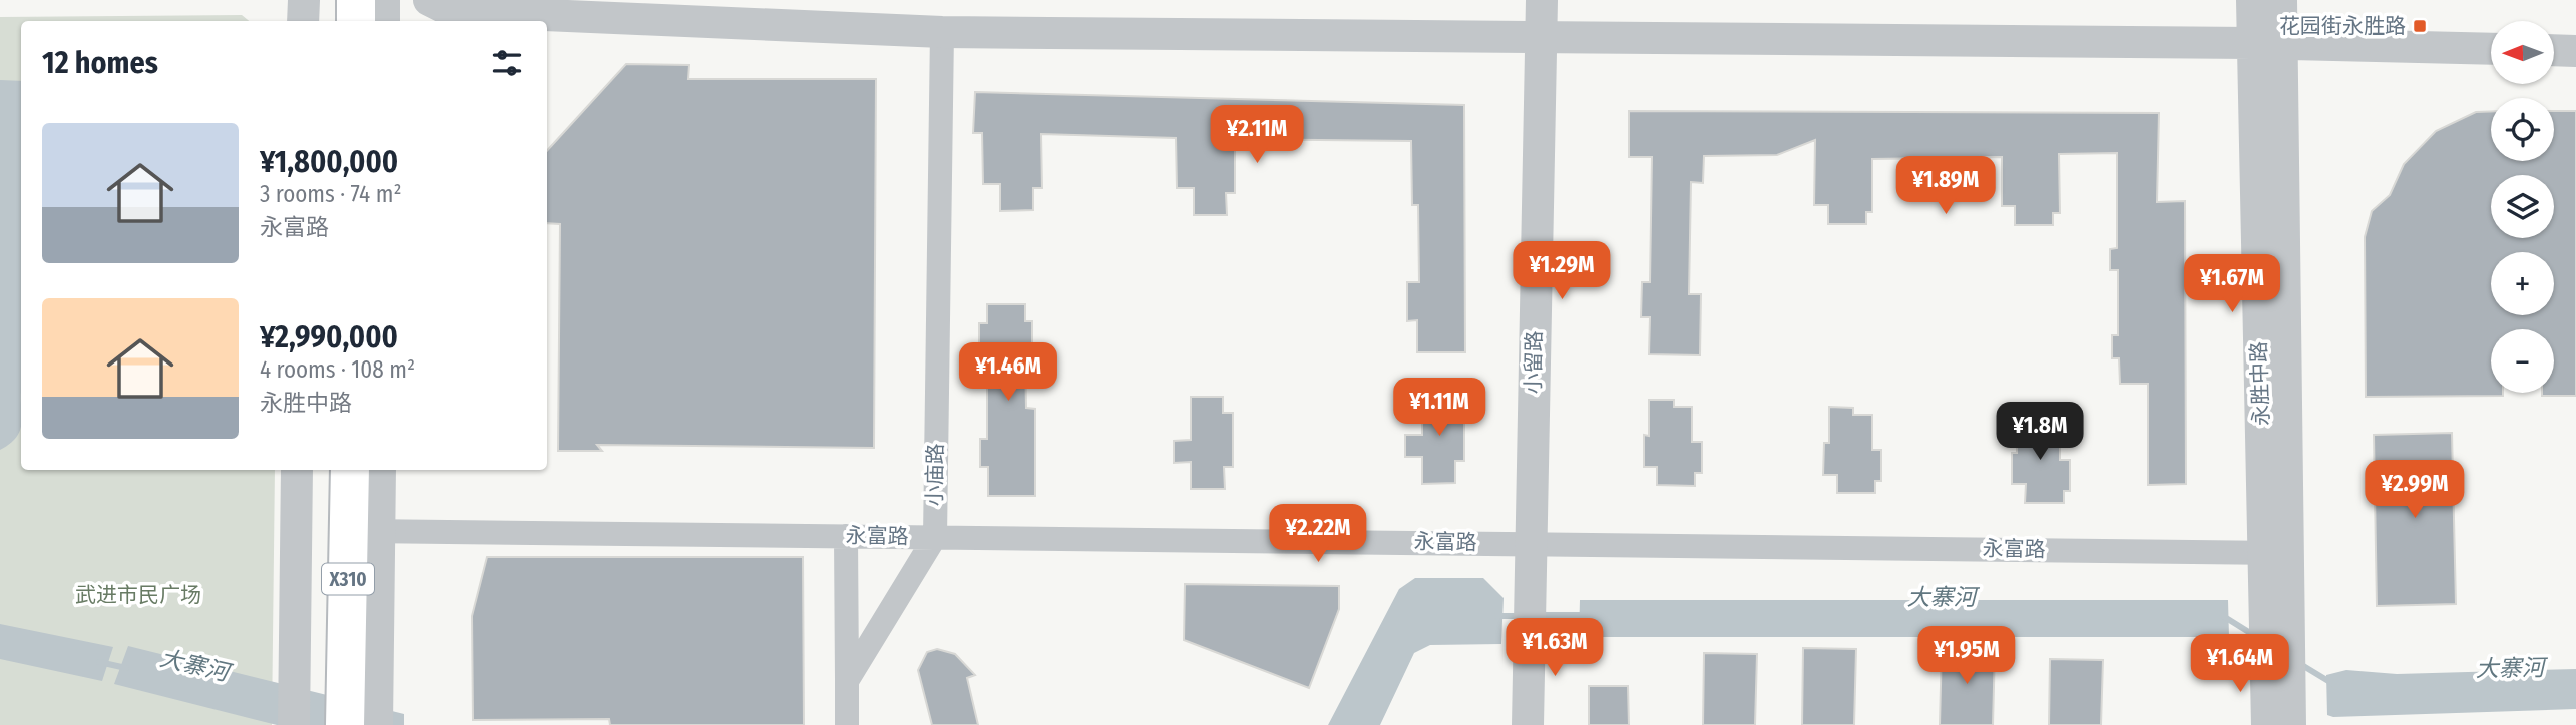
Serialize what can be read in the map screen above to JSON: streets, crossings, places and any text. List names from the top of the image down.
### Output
{
  "streets": {
    "main road": ["X310"],
    "street": [
      "小留路",
      "永胜中路",
      "小庙路",
      "永富路"
    ]
  },
  "crossings": [
    ["小留路", "永富路"],
    ["永胜中路", "永富路"],
    ["小庙路", "永富路"],
    ["永富路", "X310"]
  ],
  "water": ["大寨河"],
  "parks": ["武进市民广场"],
  "places": {
    "transit": ["花园街永胜路"]
  },
  "north": "left",
  "page": {
    "map_buttons": ["+", "−"],
    "heading": "12 homes",
    "price": [
      "¥2.11M",
      "¥1.89M",
      "¥1.29M",
      "¥1.67M",
      "¥1.46M",
      "¥1.11M",
      "¥1.8M",
      "¥2.99M",
      "¥2.22M",
      "¥1.63M",
      "¥1.95M",
      "¥1.64M"
    ],
    "list": [
      {
        "name": "¥1,800,000",
        "note": "3 rooms · 74 m² · 永富路"
      },
      {
        "name": "¥2,990,000",
        "note": "4 rooms · 108 m² · 永胜中路"
      }
    ]
  }
}
